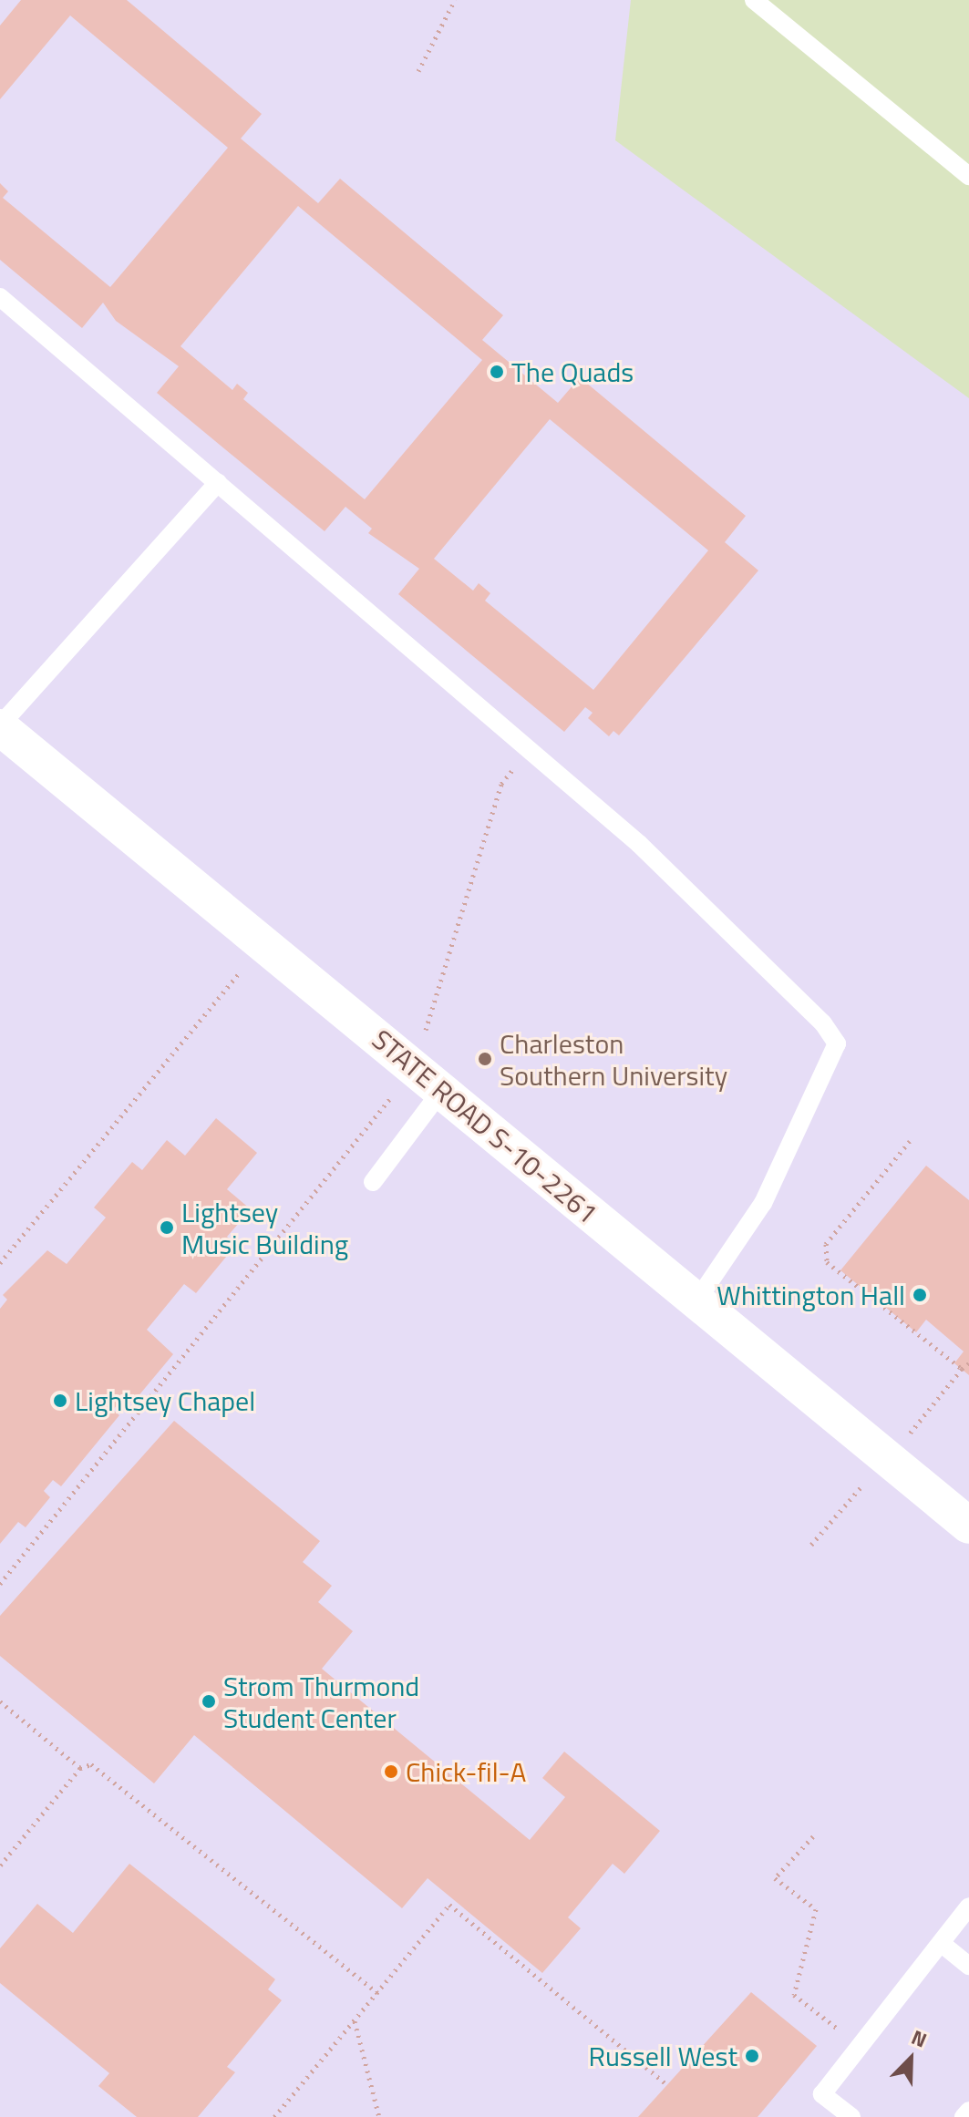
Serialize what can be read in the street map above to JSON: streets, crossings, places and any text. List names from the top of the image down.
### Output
{
  "streets": {
    "street": ["STATE ROAD S-10-2261"]
  },
  "places": [
    "The Quads",
    "Charleston Southern University",
    "Lightsey Music Building",
    "Whittington Hall",
    "Lightsey Chapel",
    "Strom Thurmond Student Center",
    "Chick-fil-A",
    "Russell West"
  ],
  "north": "top right"
}
